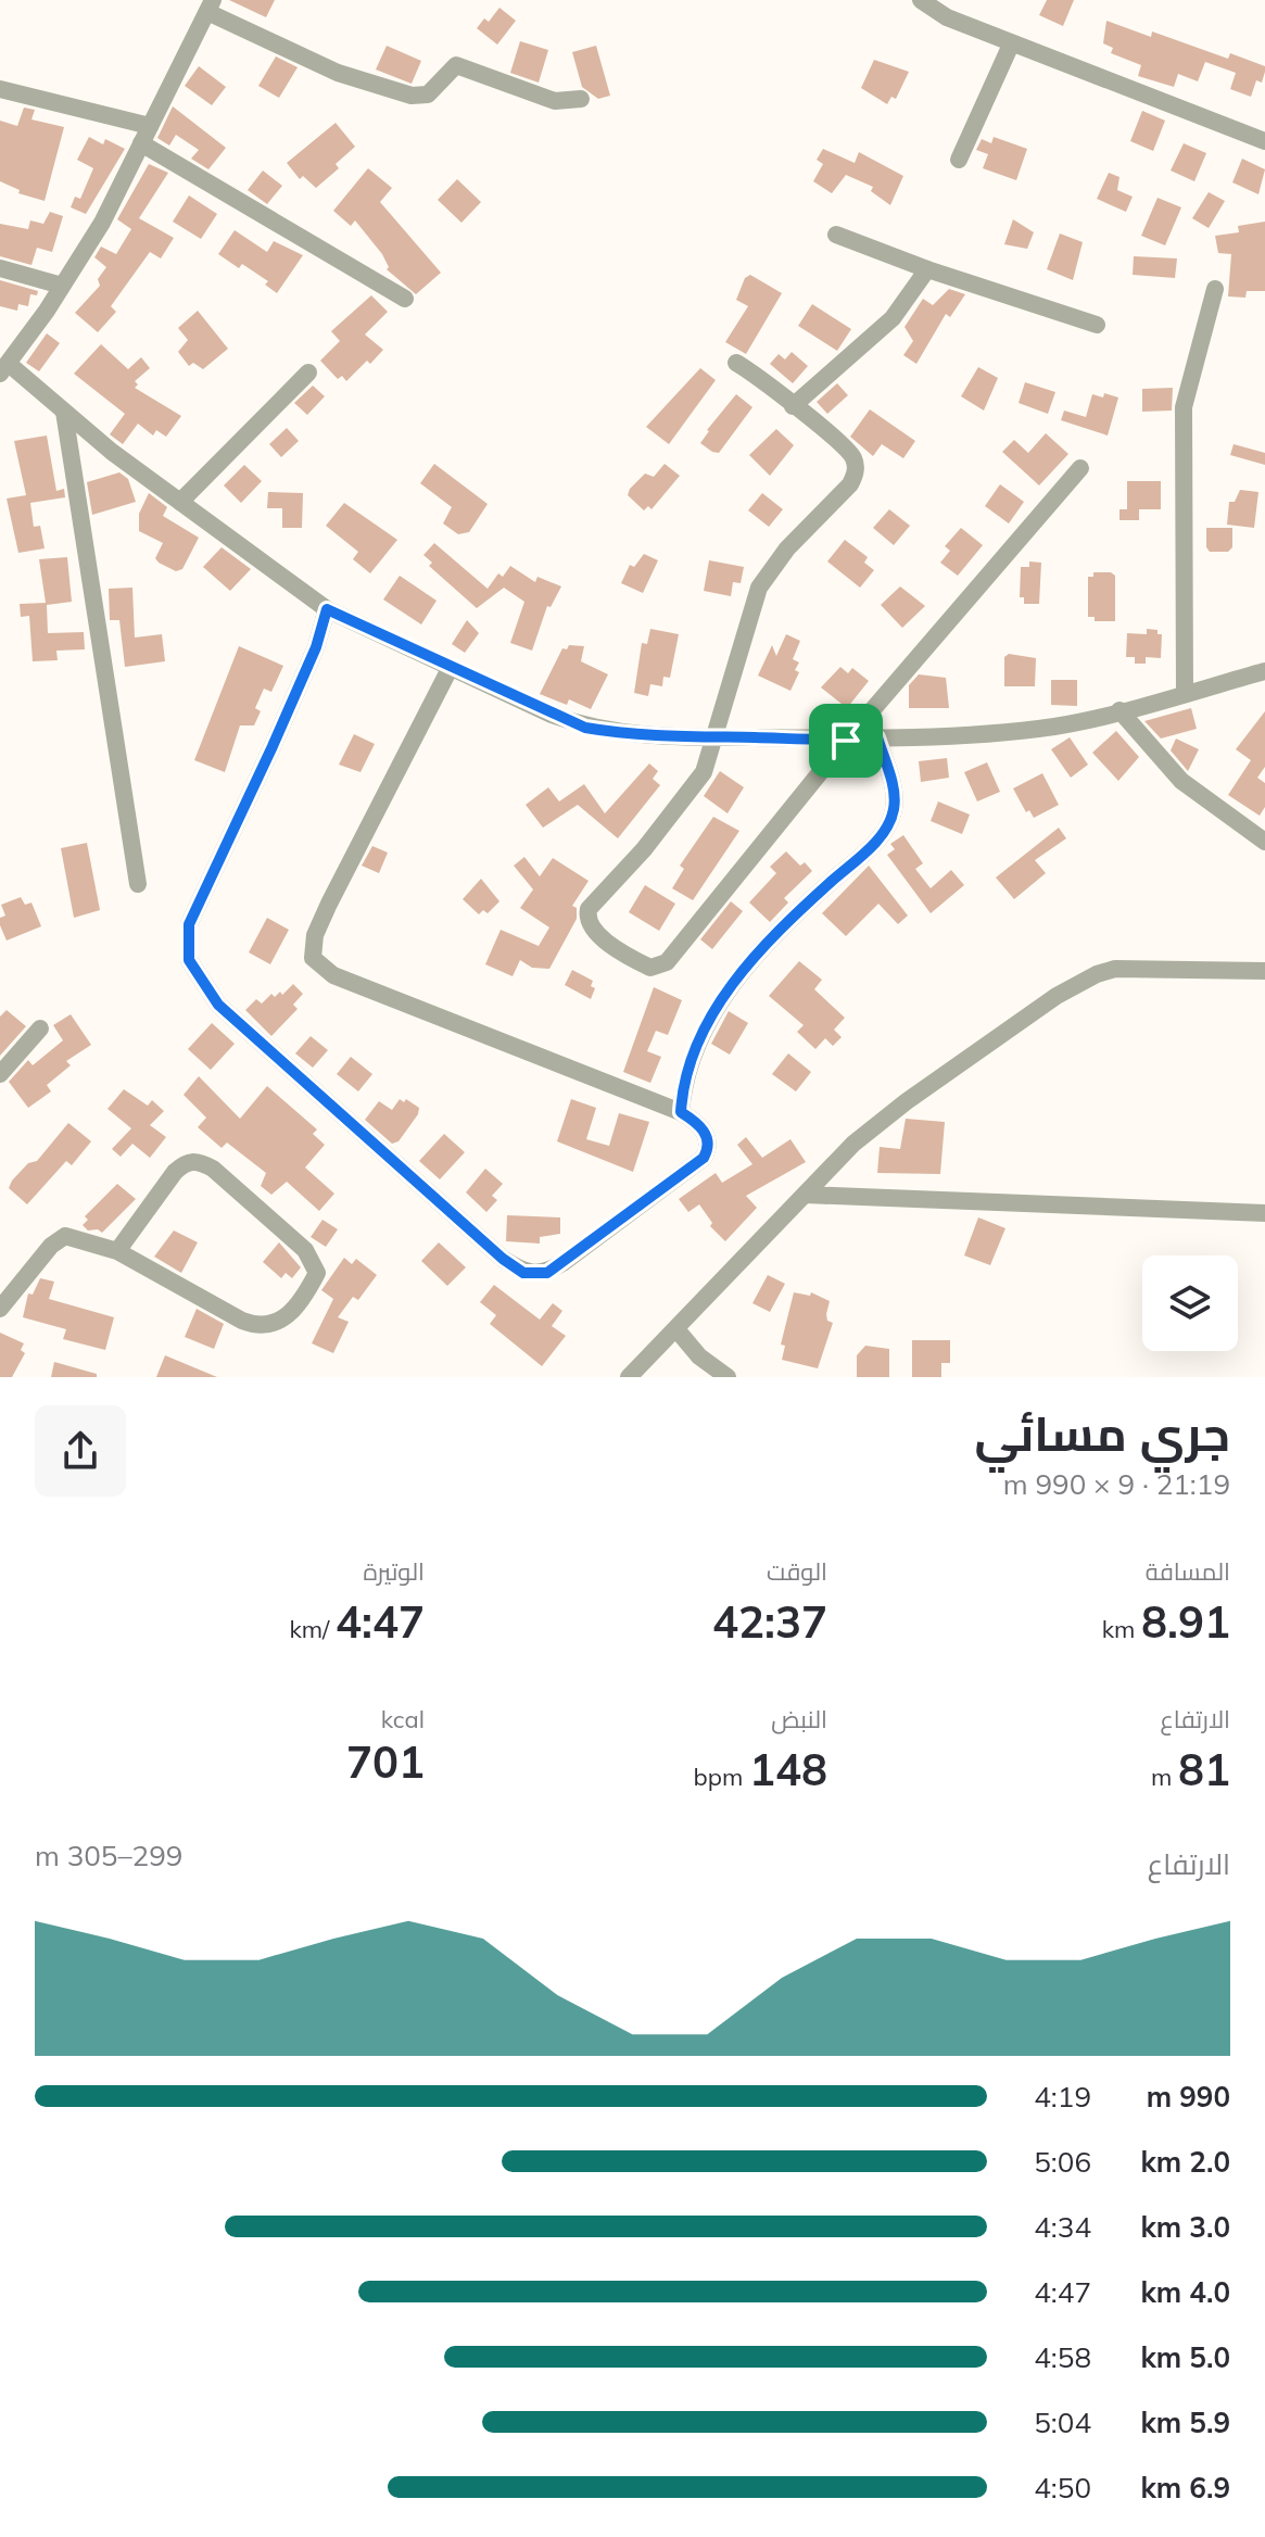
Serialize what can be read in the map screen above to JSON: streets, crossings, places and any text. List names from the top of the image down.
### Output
{
  "page": {
    "heading": ["جري مسائي", "21:19 · 9 × 990 m"],
    "stats": [
      ["المسافة", "8.91 km"],
      ["الوقت", "42:37"],
      ["الوتيرة", "4:47 /km"],
      ["الارتفاع", "81 m"],
      ["النبض", "148 bpm"],
      ["kcal", "701"]
    ],
    "chart": ["الارتفاع", "299–305 m"],
    "list": [
      {
        "name": "990 m",
        "note": "4:19"
      },
      {
        "name": "2.0 km",
        "note": "5:06"
      },
      {
        "name": "3.0 km",
        "note": "4:34"
      },
      {
        "name": "4.0 km",
        "note": "4:47"
      },
      {
        "name": "5.0 km",
        "note": "4:58"
      },
      {
        "name": "5.9 km",
        "note": "5:04"
      },
      {
        "name": "6.9 km",
        "note": "4:50"
      }
    ]
  }
}
